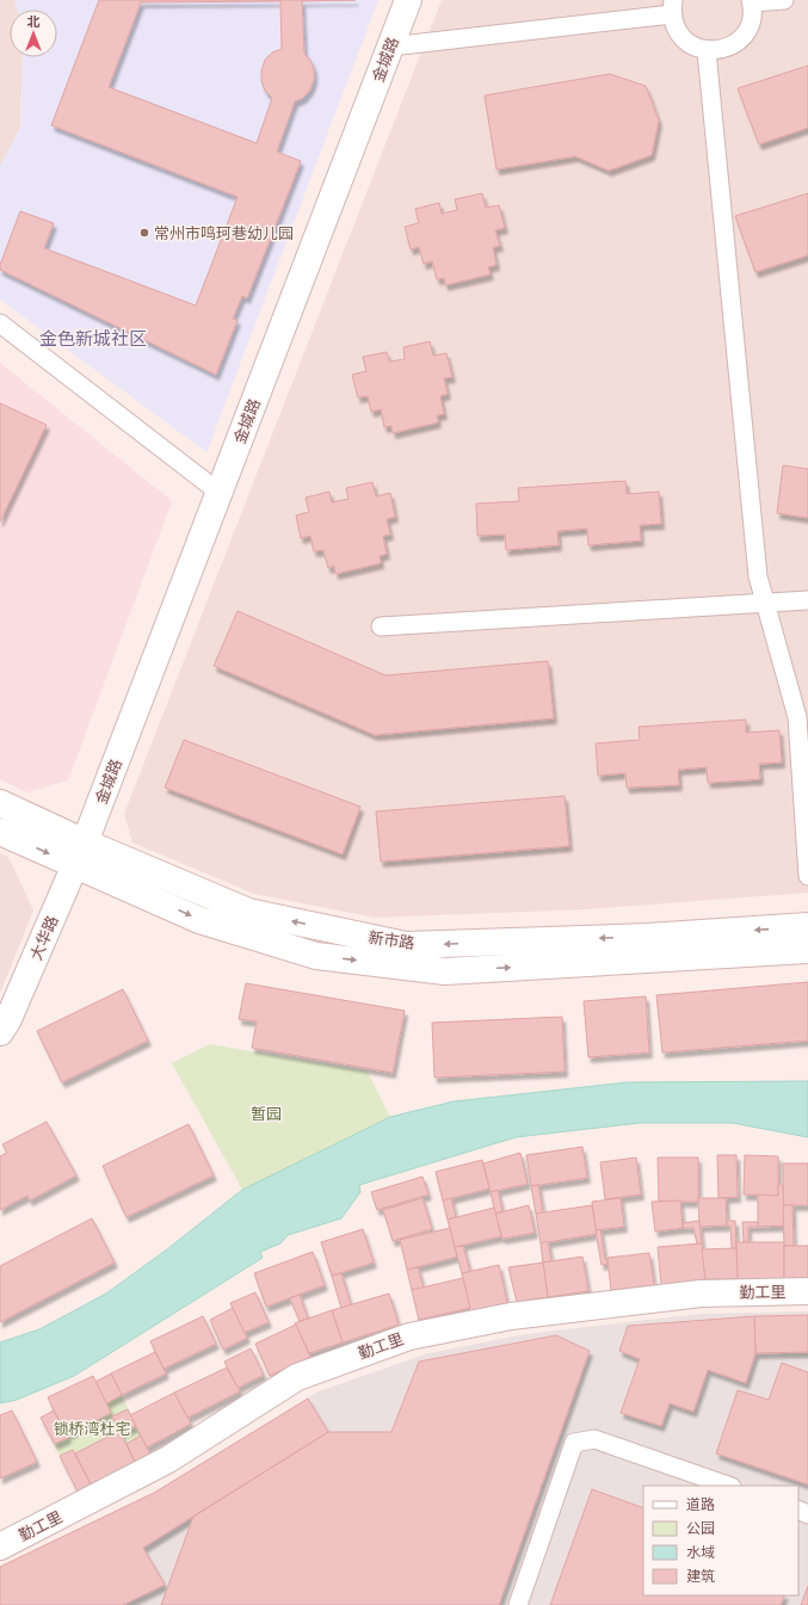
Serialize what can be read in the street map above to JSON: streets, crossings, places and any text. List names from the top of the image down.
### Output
{
  "streets": {
    "street": [
      "金城路",
      "大华路",
      "新市路",
      "勤工里"
    ]
  },
  "crossings": [
    ["金城路", "大华路"],
    ["金城路", "新市路"],
    ["大华路", "新市路"]
  ],
  "districts": ["金色新城社区"],
  "parks": ["暂园", "锁桥湾杜宅"],
  "places": ["常州市鸣珂巷幼儿园"],
  "legend": [
    "道路",
    "公园",
    "水域",
    "建筑"
  ],
  "north": "top"
}
